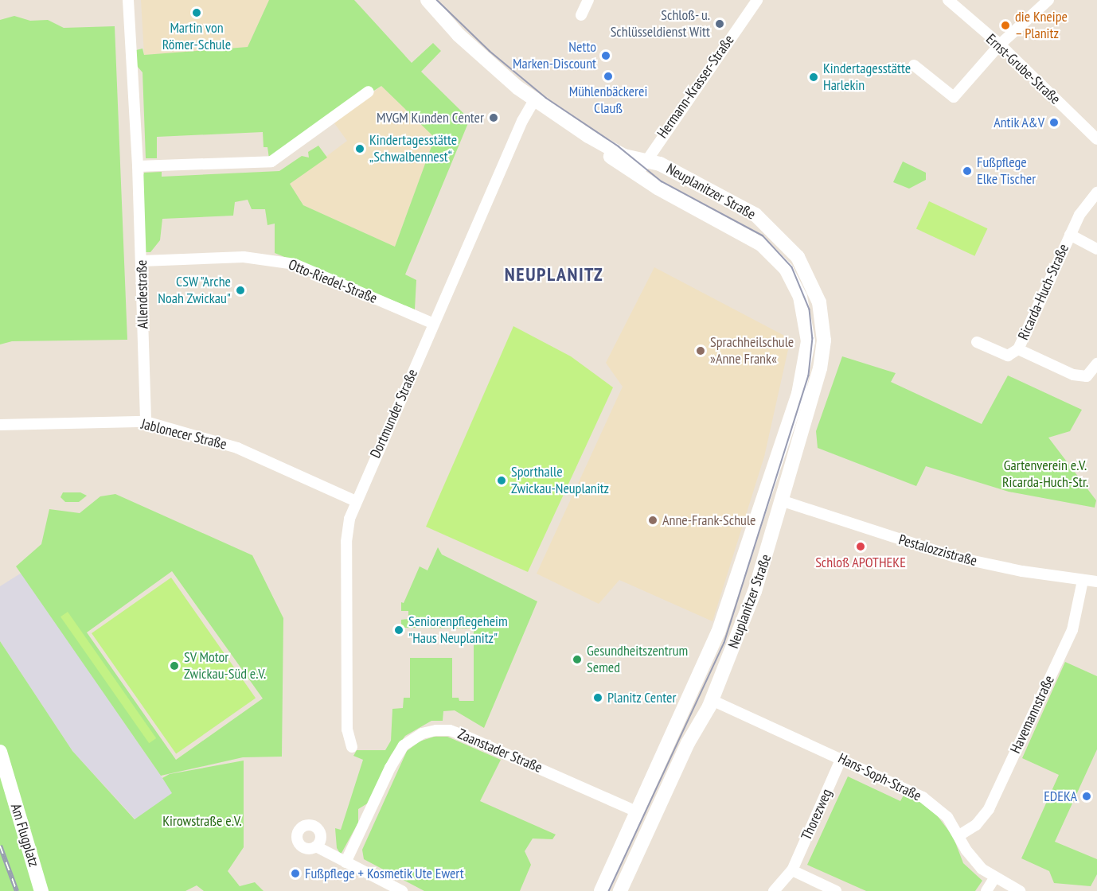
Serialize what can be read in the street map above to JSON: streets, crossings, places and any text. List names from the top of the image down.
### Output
{
  "streets": {
    "street": [
      "Ernst-Grube-Straße",
      "Hermann-Krasser-Straße",
      "Neuplanitzer Straße",
      "Otto-Riedel-Straße",
      "Ricarda-Huch-Straße",
      "Allendestraße",
      "Dortmunder Straße",
      "Jablonecer Straße",
      "Pestalozzistraße",
      "Havemannstraße",
      "Zaanstader Straße",
      "Hans-Soph-Straße",
      "Thorezweg",
      "Am Flugplatz"
    ]
  },
  "crossings": [
    ["Hermann-Krasser-Straße", "Neuplanitzer Straße"],
    ["Neuplanitzer Straße", "Dortmunder Straße"],
    ["Neuplanitzer Straße", "Pestalozzistraße"],
    ["Neuplanitzer Straße", "Zaanstader Straße"],
    ["Neuplanitzer Straße", "Hans-Soph-Straße"],
    ["Otto-Riedel-Straße", "Allendestraße"],
    ["Otto-Riedel-Straße", "Dortmunder Straße"],
    ["Allendestraße", "Jablonecer Straße"],
    ["Dortmunder Straße", "Jablonecer Straße"],
    ["Pestalozzistraße", "Havemannstraße"],
    ["Havemannstraße", "Hans-Soph-Straße"],
    ["Hans-Soph-Straße", "Thorezweg"]
  ],
  "districts": ["NEUPLANITZ"],
  "parks": ["Gartenverein e.V. Ricarda-Huch-Str.", "Kirowstraße e.V."],
  "places": [
    "Martin von Römer-Schule",
    "Schloß- u. Schlüsseldienst Witt",
    "die Kneipe – Planitz",
    "Netto Marken-Discount",
    "Mühlenbäckerei Clauß",
    "Kindertagesstätte Harlekin",
    "MVGM Kunden Center",
    "Antik A&V",
    "Kindertagesstätte „Schwalbennest“",
    "Fußpflege Elke Tischer",
    "CSW \"Arche Noah Zwickau\"",
    "Sprachheilschule »Anne Frank«",
    "Sporthalle Zwickau-Neuplanitz",
    "Anne-Frank-Schule",
    "Schloß APOTHEKE",
    "Seniorenpflegeheim \"Haus Neuplanitz\"",
    "Gesundheitszentrum Semed",
    "SV Motor Zwickau-Süd e.V.",
    "Planitz Center",
    "EDEKA",
    "Fußpflege + Kosmetik Ute Ewert"
  ]
}
